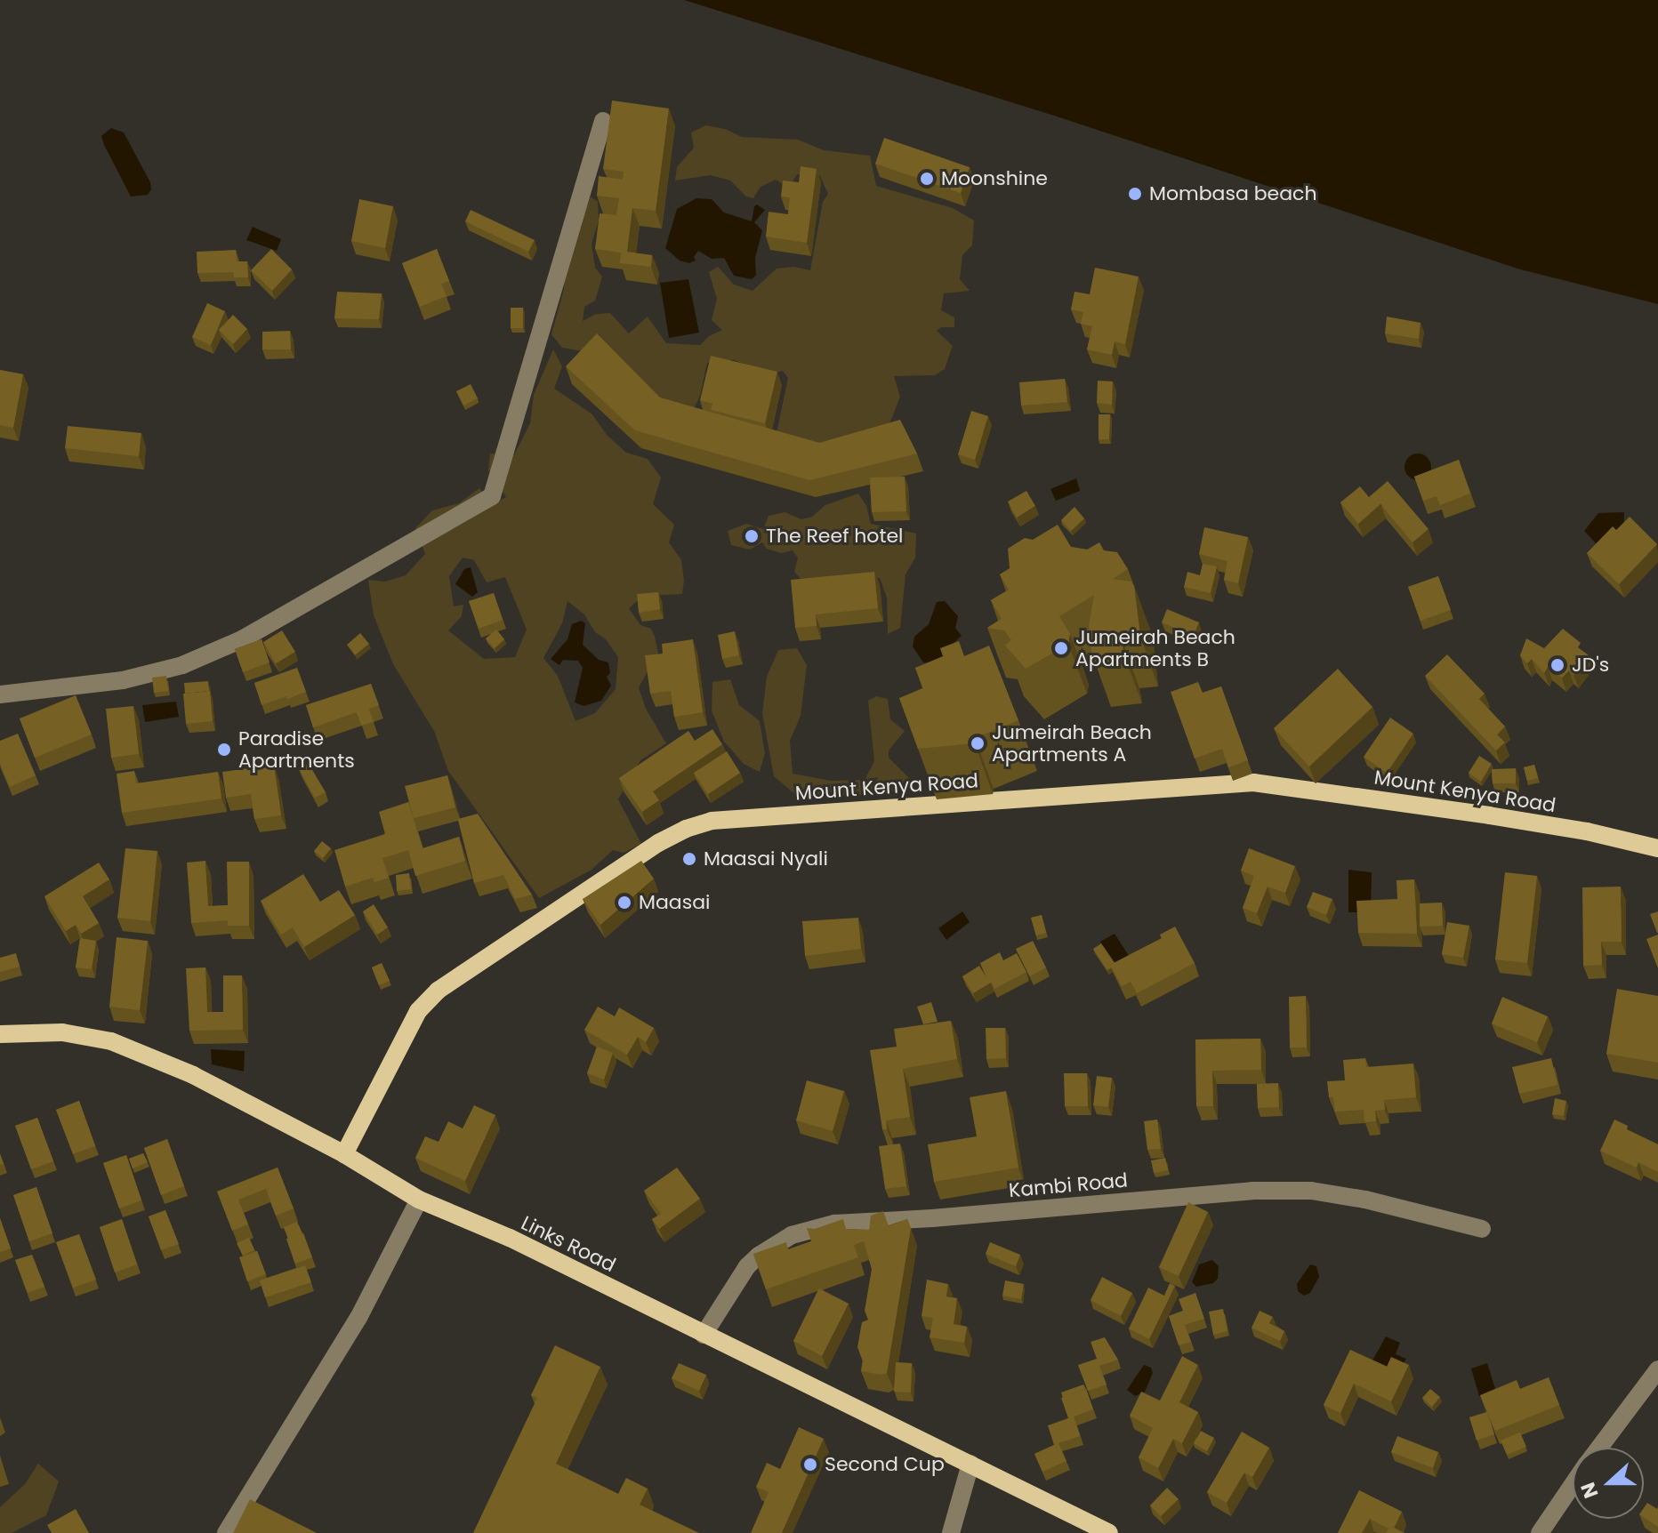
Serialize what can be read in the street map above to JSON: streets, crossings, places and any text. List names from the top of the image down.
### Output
{
  "streets": {
    "main road": ["Mount Kenya Road", "Links Road"],
    "street": ["Kambi Road"]
  },
  "crossings": [
    ["Mount Kenya Road", "Links Road"],
    ["Kambi Road", "Links Road"]
  ],
  "places": [
    "Moonshine",
    "Mombasa beach",
    "The Reef hotel",
    "Jumeirah Beach Apartments B",
    "JD's",
    "Jumeirah Beach Apartments A",
    "Paradise Apartments",
    "Maasai Nyali",
    "Maasai",
    "Second Cup"
  ],
  "north": "left"
}
